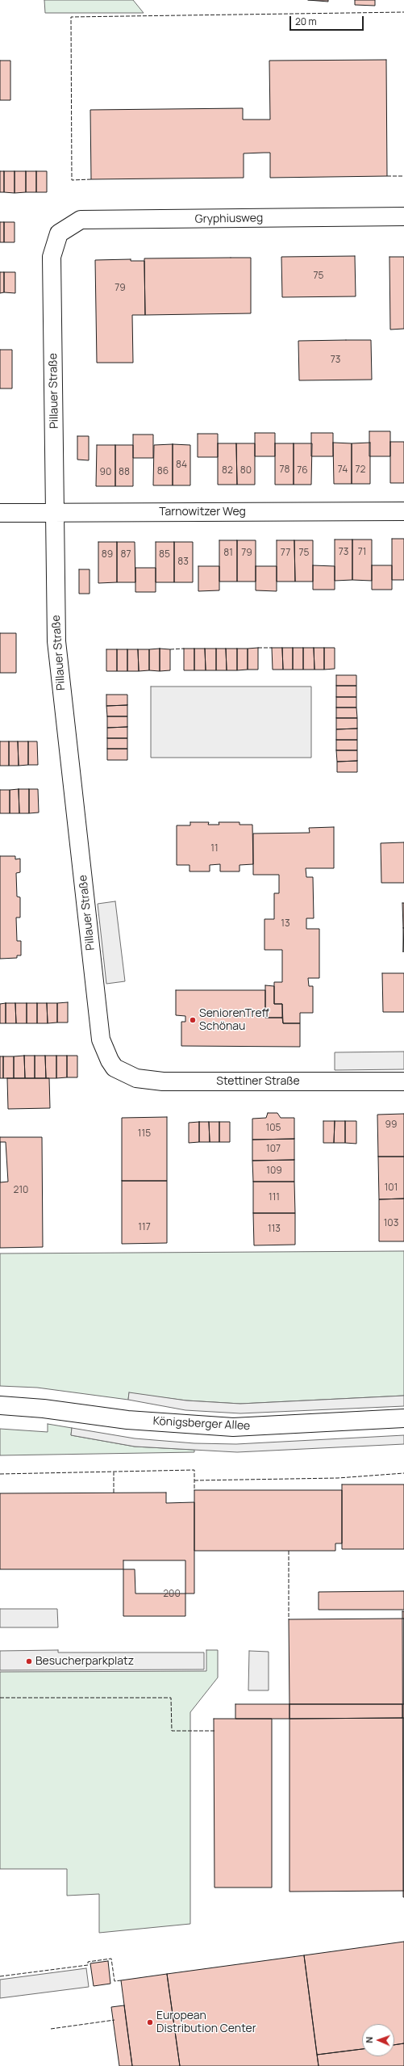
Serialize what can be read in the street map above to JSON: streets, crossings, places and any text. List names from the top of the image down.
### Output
{
  "streets": {
    "street": [
      "Gryphiusweg",
      "Pillauer Straße",
      "Tarnowitzer Weg",
      "Stettiner Straße",
      "Königsberger Allee"
    ]
  },
  "crossings": [
    ["Gryphiusweg", "Pillauer Straße"],
    ["Pillauer Straße", "Tarnowitzer Weg"],
    ["Pillauer Straße", "Stettiner Straße"]
  ],
  "places": ["SeniorenTreff Schönau", "Besucherparkplatz", "European Distribution Center"],
  "house_numbers": [
    "75",
    "79",
    "73",
    "84",
    "78",
    "74",
    "72",
    "82",
    "80",
    "76",
    "86",
    "90",
    "88",
    "73",
    "71",
    "81",
    "79",
    "77",
    "75",
    "89",
    "87",
    "85",
    "83",
    "11",
    "13",
    "99",
    "105",
    "115",
    "107",
    "109",
    "101",
    "210",
    "111",
    "103",
    "117",
    "113",
    "200"
  ],
  "scale_bar": "20 m",
  "north": "left"
}
